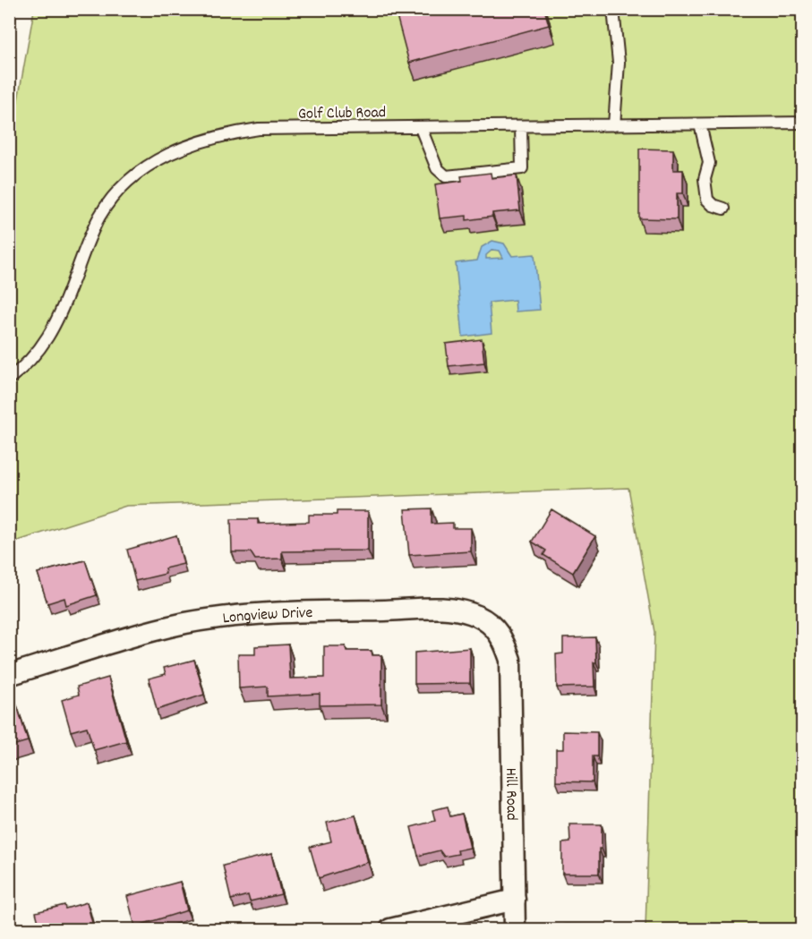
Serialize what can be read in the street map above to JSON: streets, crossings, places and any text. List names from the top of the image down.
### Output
{
  "streets": {
    "street": ["Longview Drive", "Hill Road"],
    "lane": ["Golf Club Road"]
  },
  "crossings": [
    ["Longview Drive", "Hill Road"]
  ]
}
